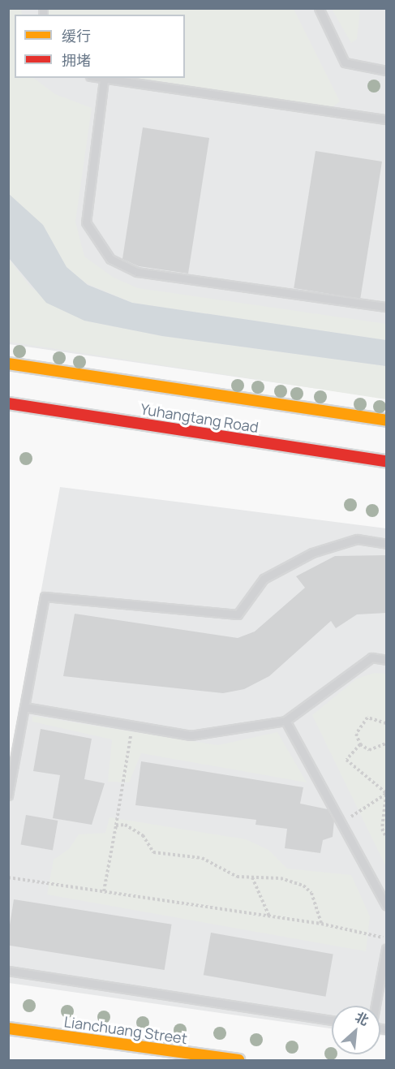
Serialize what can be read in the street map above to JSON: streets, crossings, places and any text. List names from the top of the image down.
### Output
{
  "streets": {
    "main road": ["Yuhangtang Road", "Lianchuang Street"]
  },
  "legend": ["缓行", "拥堵"],
  "north": "top right"
}
